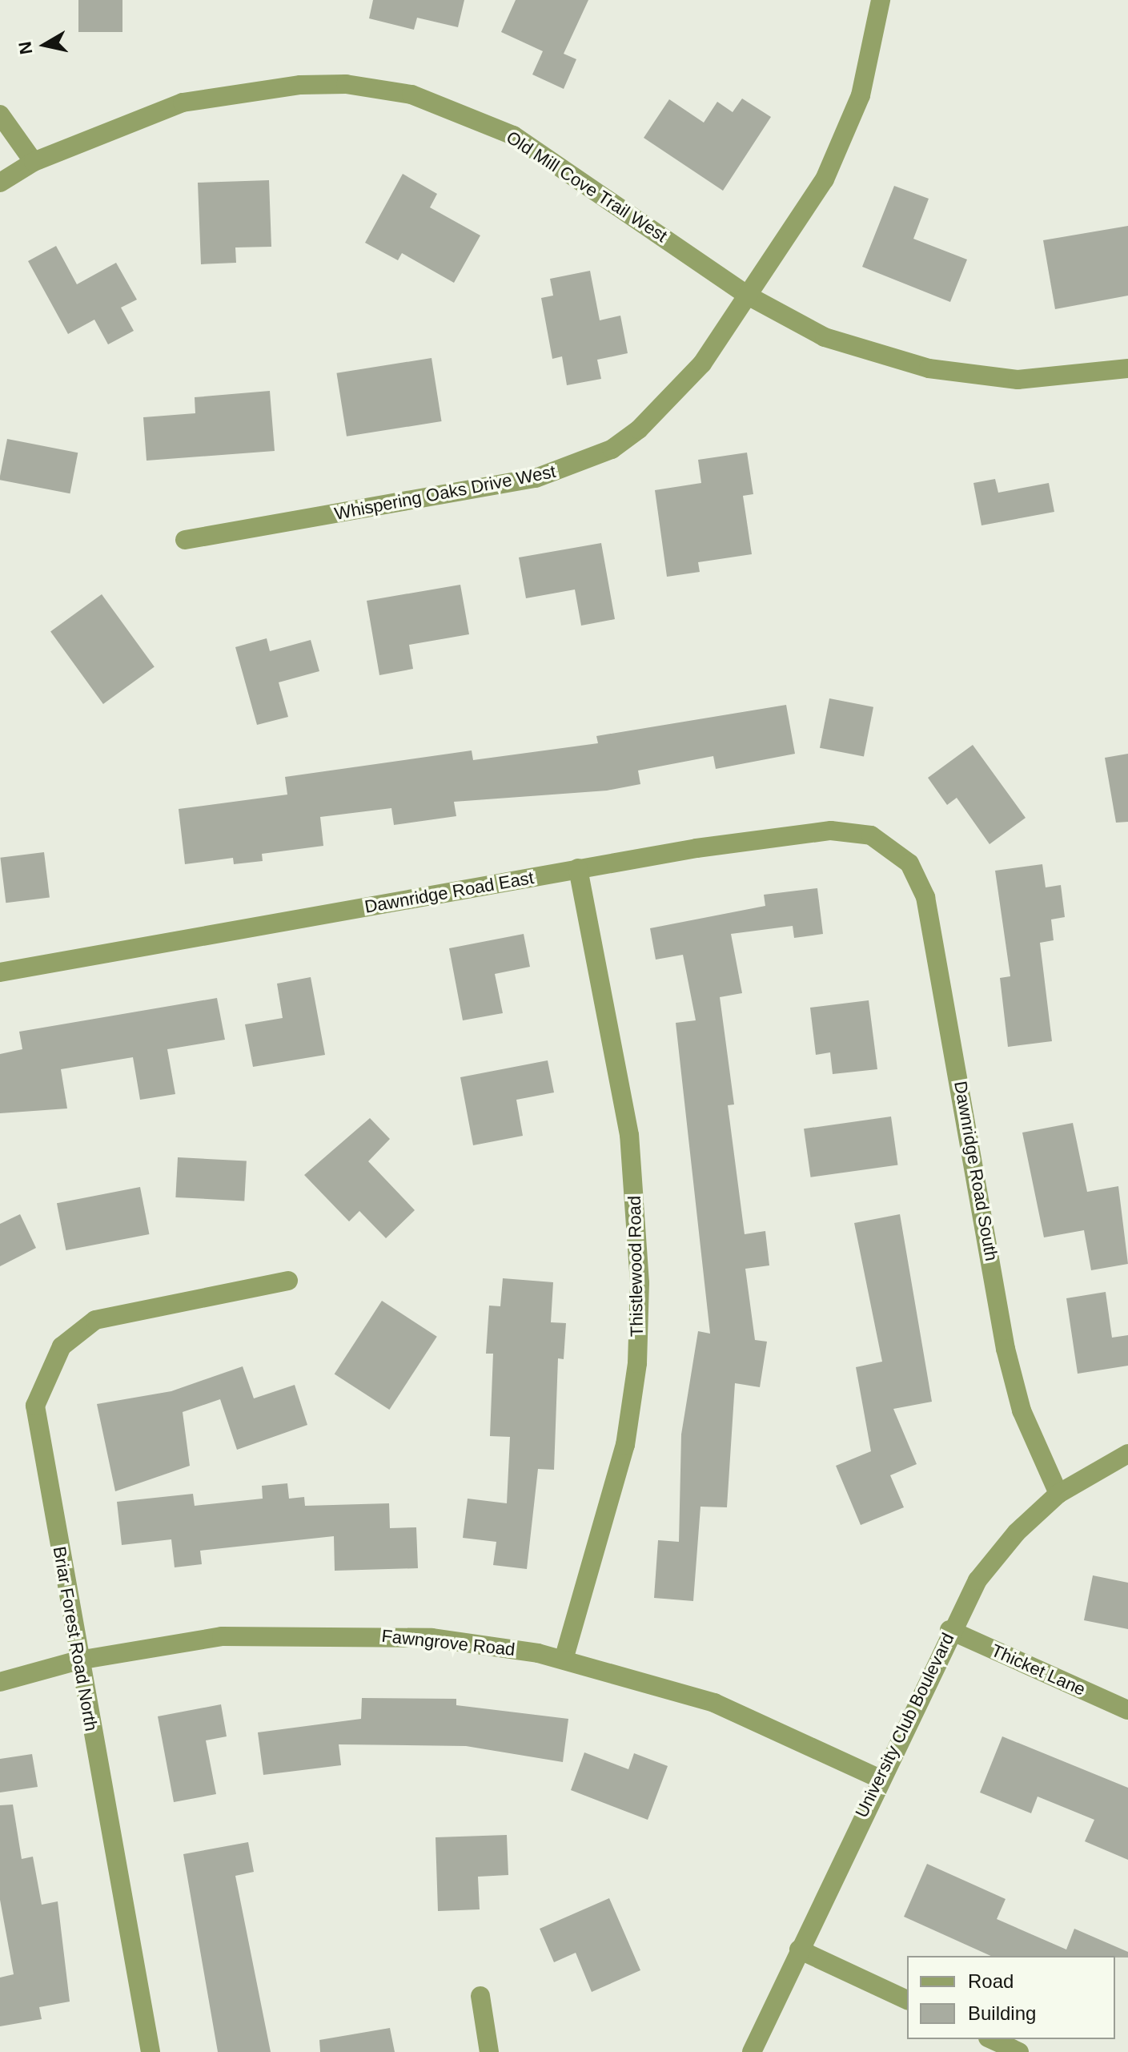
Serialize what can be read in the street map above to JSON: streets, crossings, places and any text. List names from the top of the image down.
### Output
{
  "streets": {
    "street": [
      "Old Mill Cove Trail West",
      "Whispering Oaks Drive West",
      "Dawnridge Road East",
      "Dawnridge Road South",
      "Thistlewood Road",
      "Briar Forest Road North",
      "Fawngrove Road",
      "Thicket Lane",
      "University Club Boulevard"
    ]
  },
  "crossings": [
    ["Old Mill Cove Trail West", "Whispering Oaks Drive West"],
    ["Dawnridge Road East", "Dawnridge Road South"],
    ["Dawnridge Road East", "Thistlewood Road"],
    ["Dawnridge Road South", "University Club Boulevard"],
    ["Thistlewood Road", "Fawngrove Road"],
    ["Briar Forest Road North", "Fawngrove Road"],
    ["Fawngrove Road", "University Club Boulevard"],
    ["Thicket Lane", "University Club Boulevard"]
  ],
  "legend": ["Road", "Building"],
  "north": "left"
}
